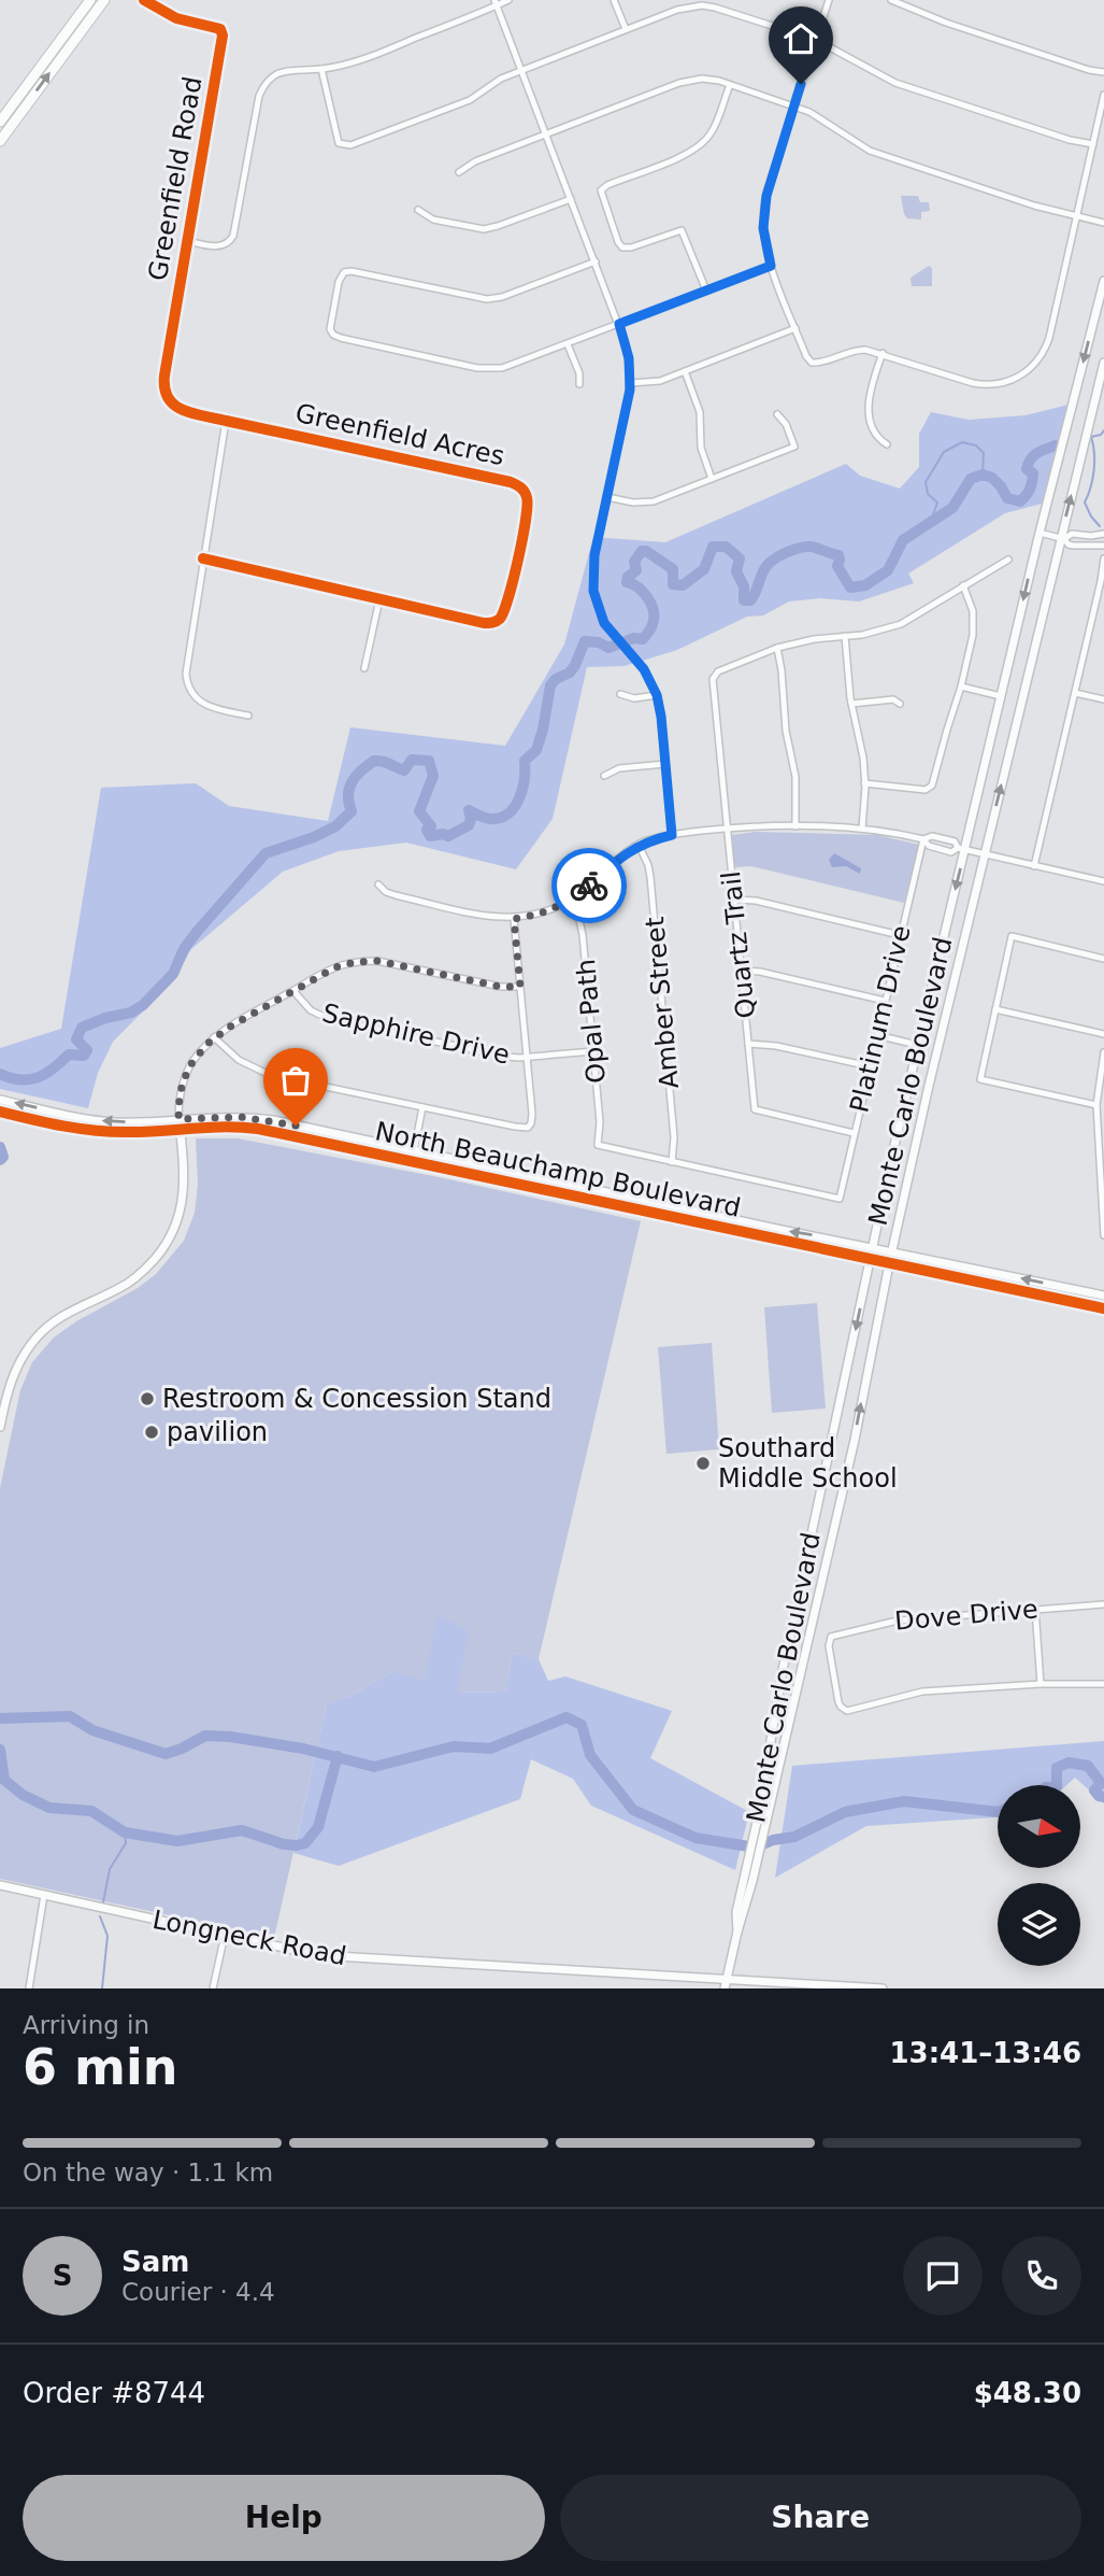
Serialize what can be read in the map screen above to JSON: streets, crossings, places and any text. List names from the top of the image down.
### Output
{
  "streets": {
    "street": [
      "Greenfield Road",
      "Greenfield Acres",
      "Quartz Trail",
      "Amber Street",
      "Platinum Drive",
      "Opal Path",
      "Sapphire Drive",
      "Monte Carlo Boulevard",
      "North Beauchamp Boulevard",
      "Dove Drive",
      "Longneck Road"
    ]
  },
  "crossings": [
    ["Greenfield Road", "Greenfield Acres"],
    ["Quartz Trail", "Platinum Drive"],
    ["Amber Street", "Platinum Drive"],
    ["Amber Street", "Opal Path"],
    ["Platinum Drive", "Opal Path"],
    ["Opal Path", "Sapphire Drive"],
    ["Monte Carlo Boulevard", "North Beauchamp Boulevard"],
    ["Monte Carlo Boulevard", "Longneck Road"]
  ],
  "places": ["Restroom & Concession Stand", "pavilion", "Southard Middle School"],
  "north": "right",
  "page": {
    "heading": ["6 min", "Arriving in", "13:41–13:46"],
    "panel": [
      "Sam",
      "Courier · 4.4",
      "Order #8744",
      "$48.30"
    ],
    "bar": "On the way · 1.1 km",
    "round": "S",
    "buttons": ["Help", "Share"]
  }
}
